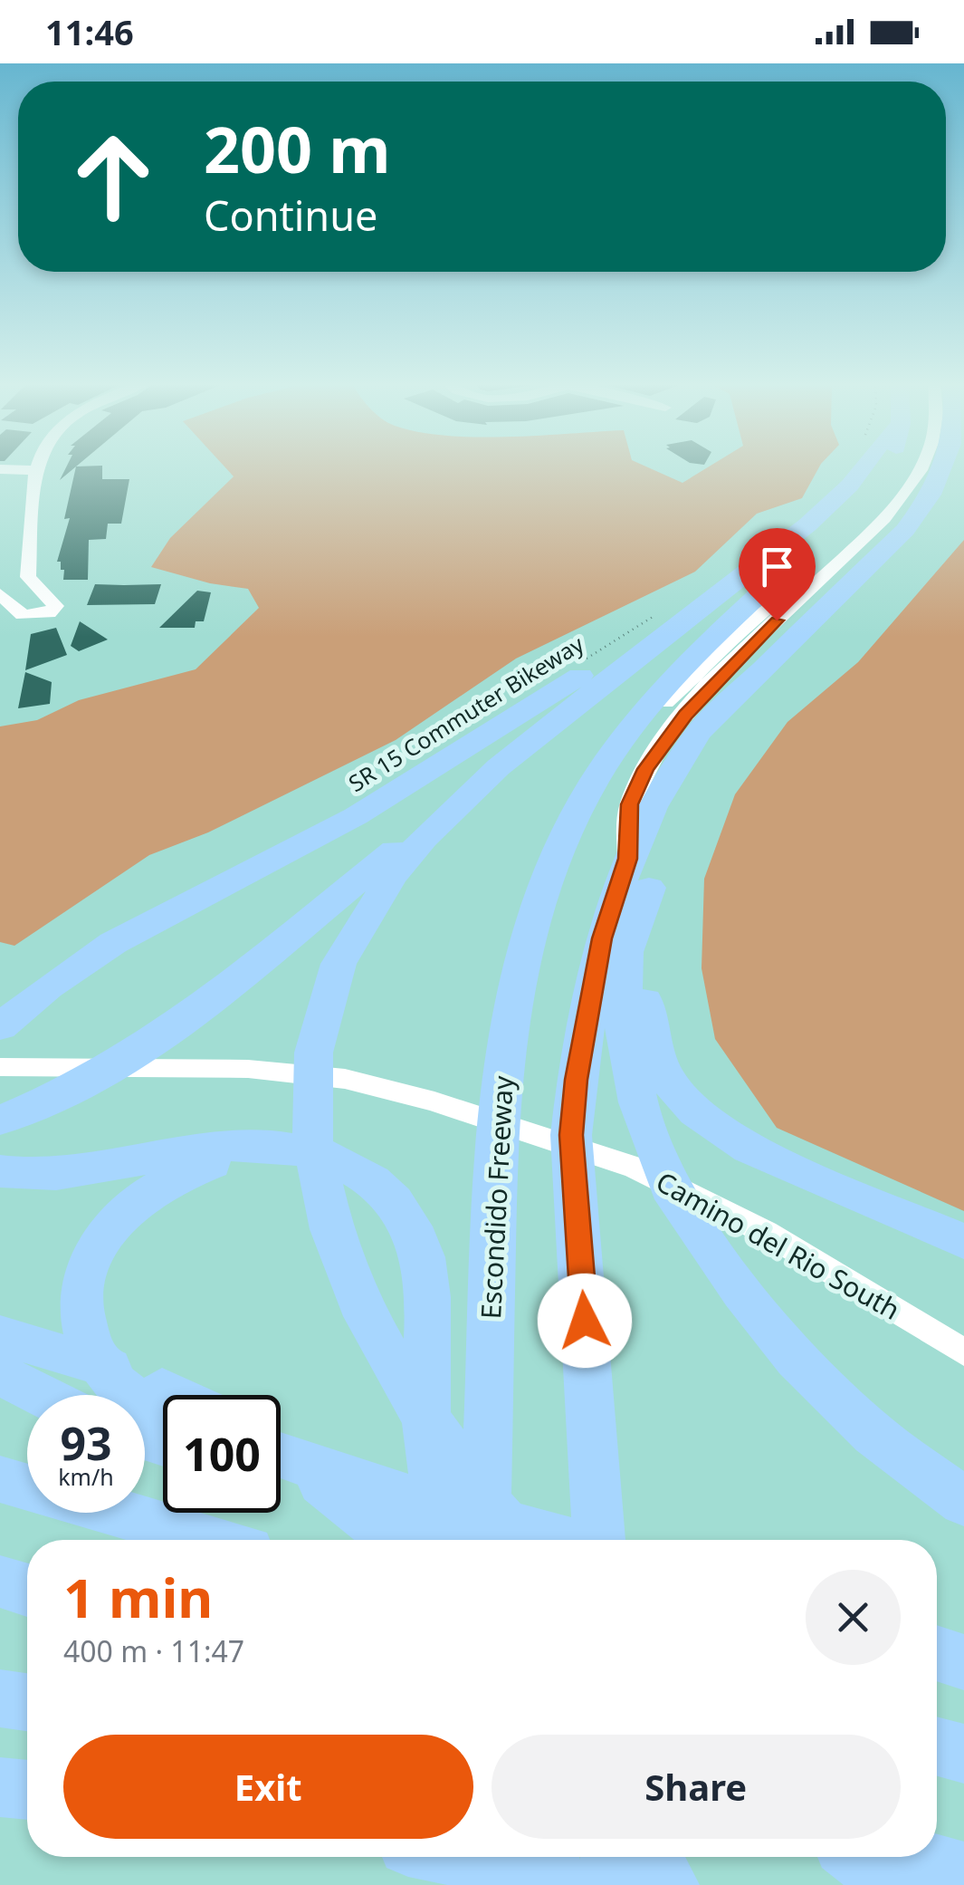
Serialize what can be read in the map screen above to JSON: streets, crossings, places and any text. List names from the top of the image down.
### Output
{
  "streets": {
    "highway": ["Escondido Freeway"],
    "street": ["Camino del Rio South"],
    "path": ["SR 15 Commuter Bikeway"]
  },
  "crossings": [
    ["Escondido Freeway", "Camino del Rio South"]
  ],
  "page": {
    "status": "11:46",
    "turn": ["200 m", "Continue"],
    "speed": "93 km/h",
    "limit": "100",
    "heading": ["1 min", "400 m · 11:47"],
    "buttons": ["Exit", "Share"]
  }
}
